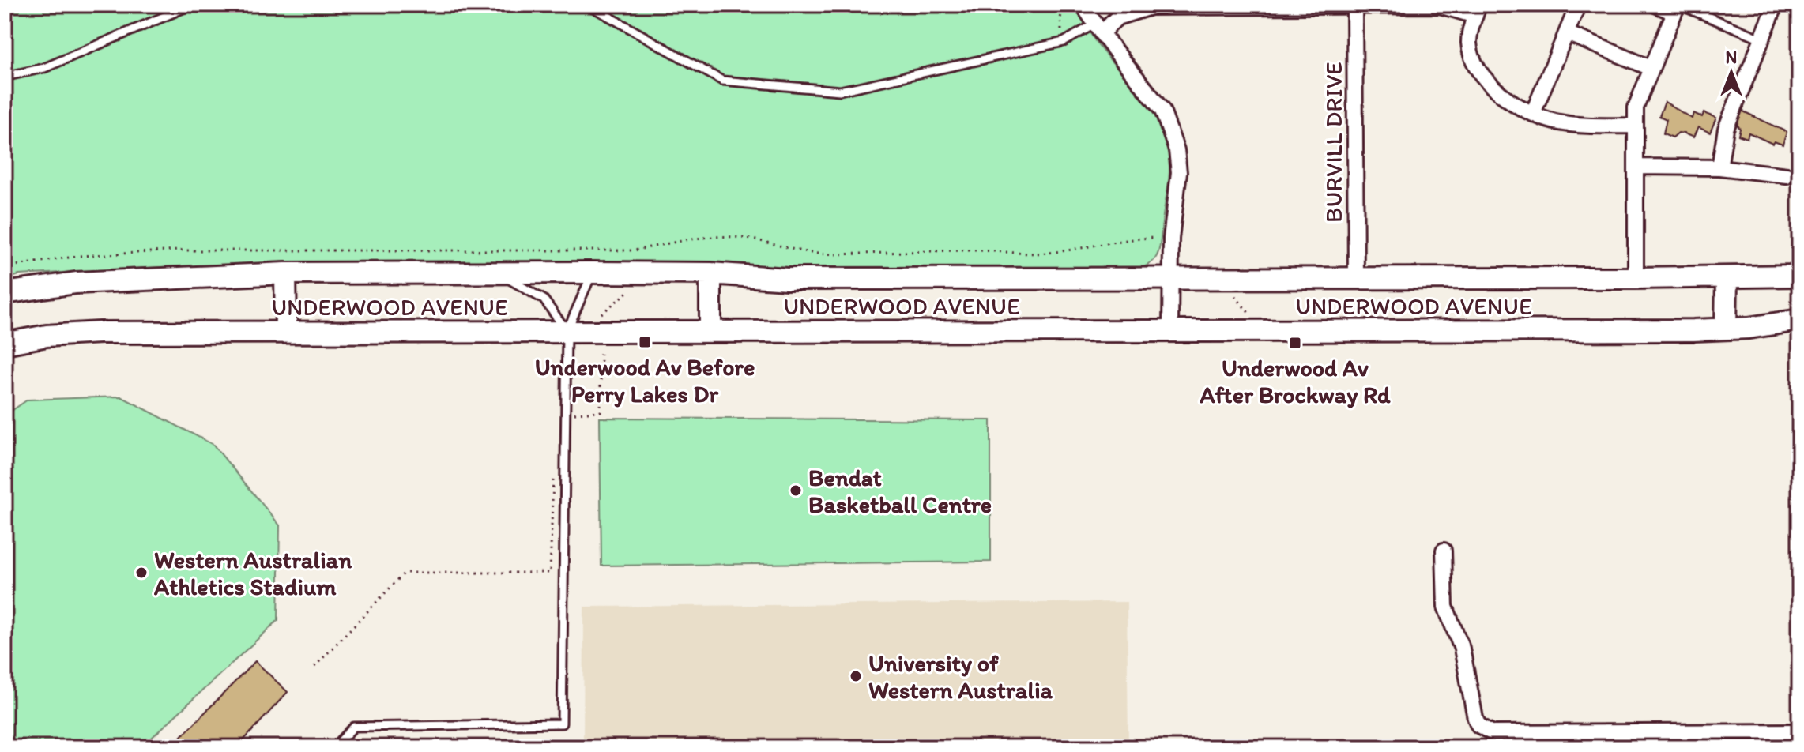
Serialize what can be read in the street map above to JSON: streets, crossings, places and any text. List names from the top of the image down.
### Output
{
  "streets": {
    "main road": ["UNDERWOOD AVENUE"],
    "street": ["BURVILL DRIVE"]
  },
  "crossings": [
    ["BURVILL DRIVE", "UNDERWOOD AVENUE"]
  ],
  "places": {
    "transit": ["Underwood Av Before Perry Lakes Dr", "Underwood Av After Brockway Rd"],
    "other": ["Bendat Basketball Centre", "Western Australian Athletics Stadium", "University of Western Australia"]
  },
  "north": "top"
}
